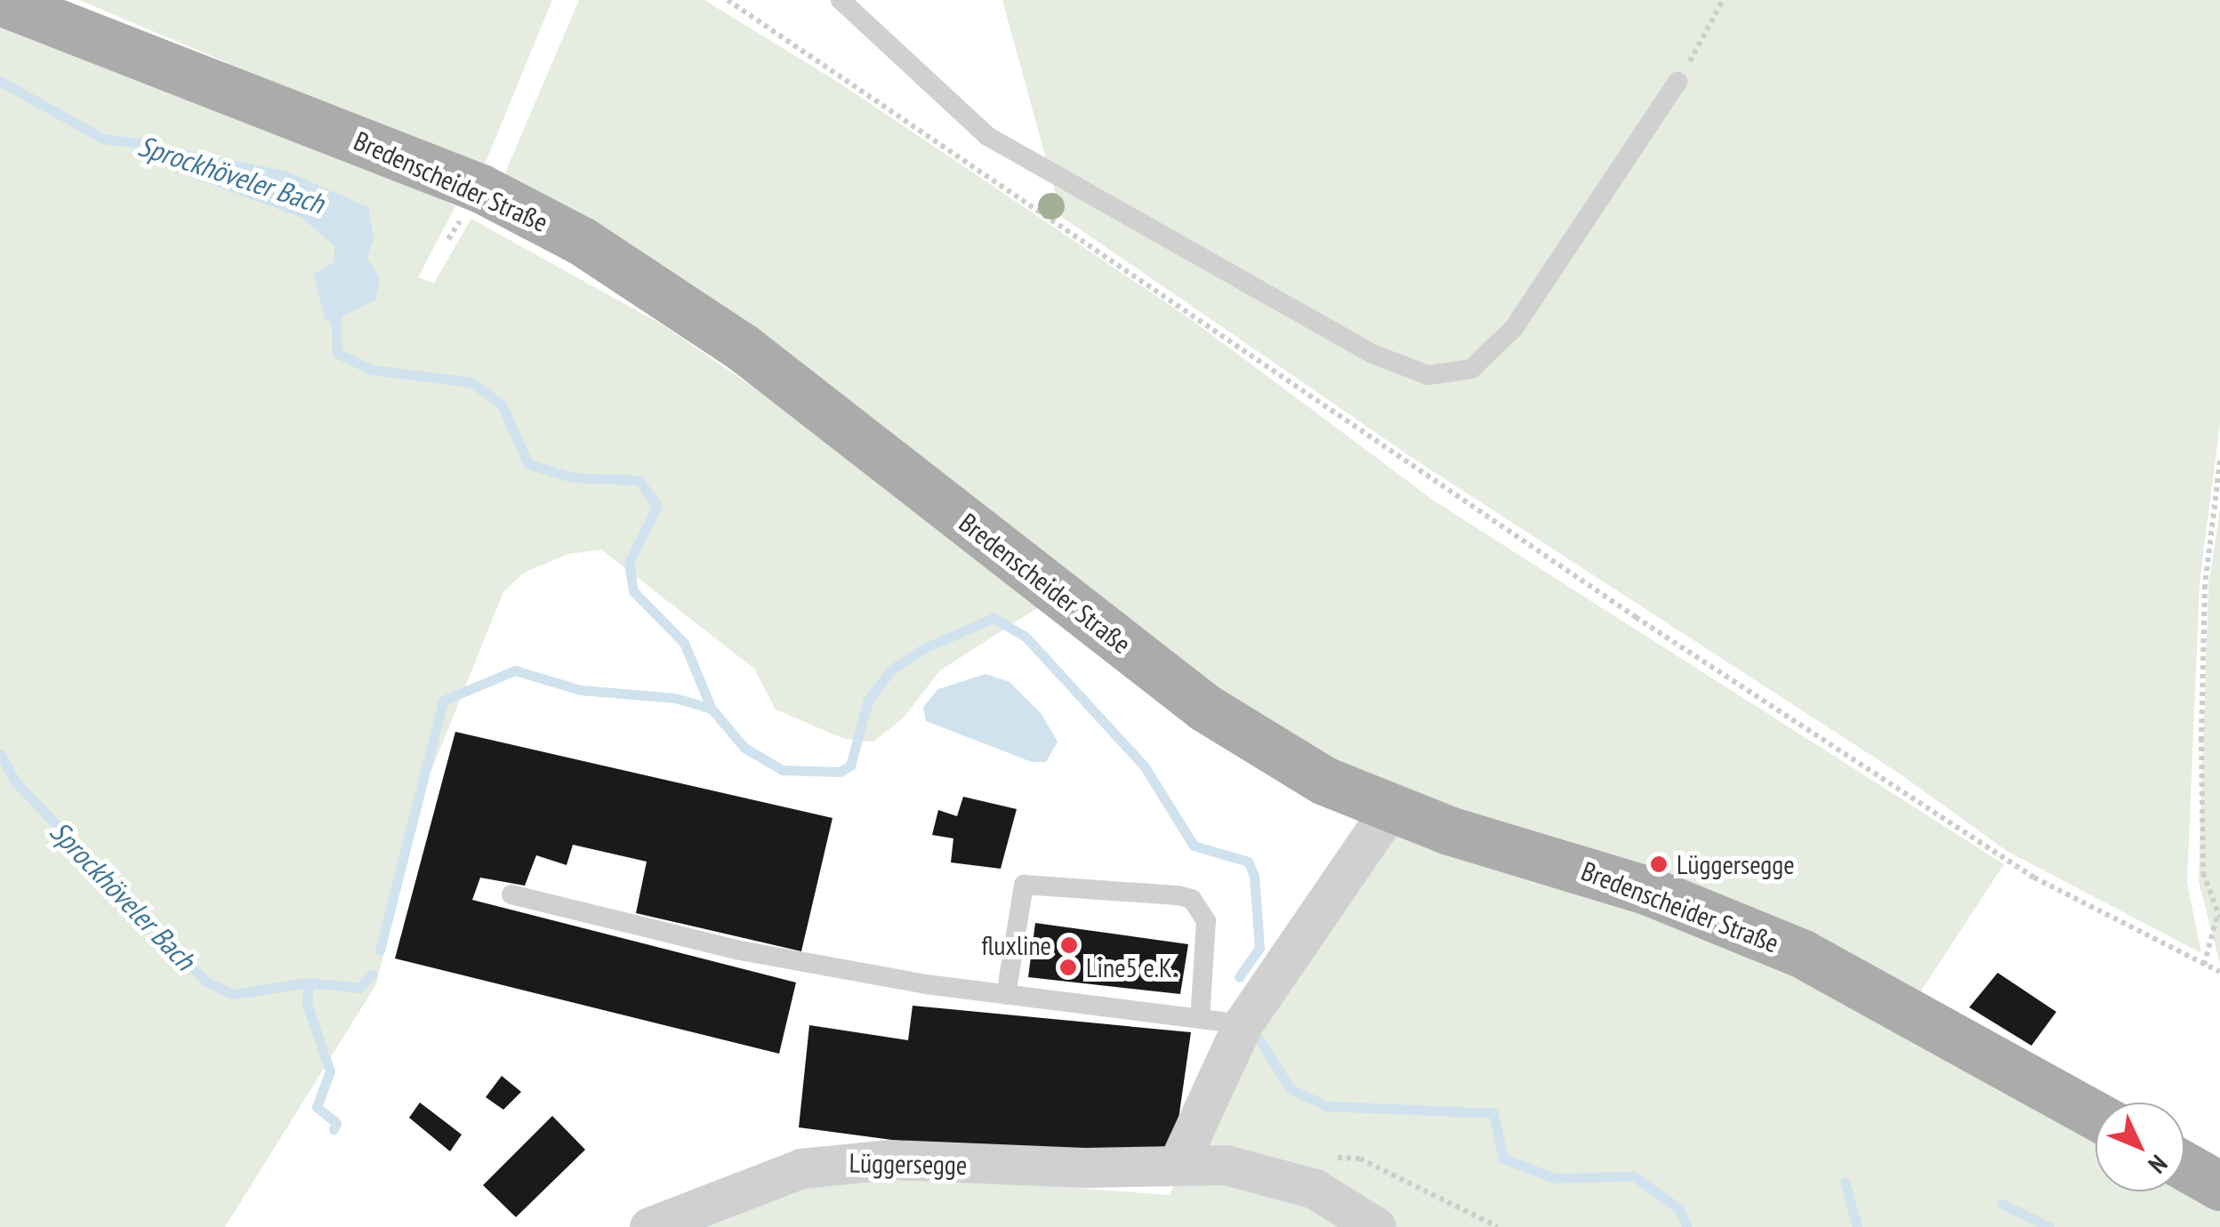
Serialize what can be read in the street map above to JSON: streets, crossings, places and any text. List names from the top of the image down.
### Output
{
  "streets": {
    "main road": ["Bredenscheider Straße"],
    "street": ["Lüggersegge"]
  },
  "water": ["Sprockhöveler Bach"],
  "places": ["Lüggersegge", "fluxline", "Line5 e.K."],
  "north": "bottom right"
}
